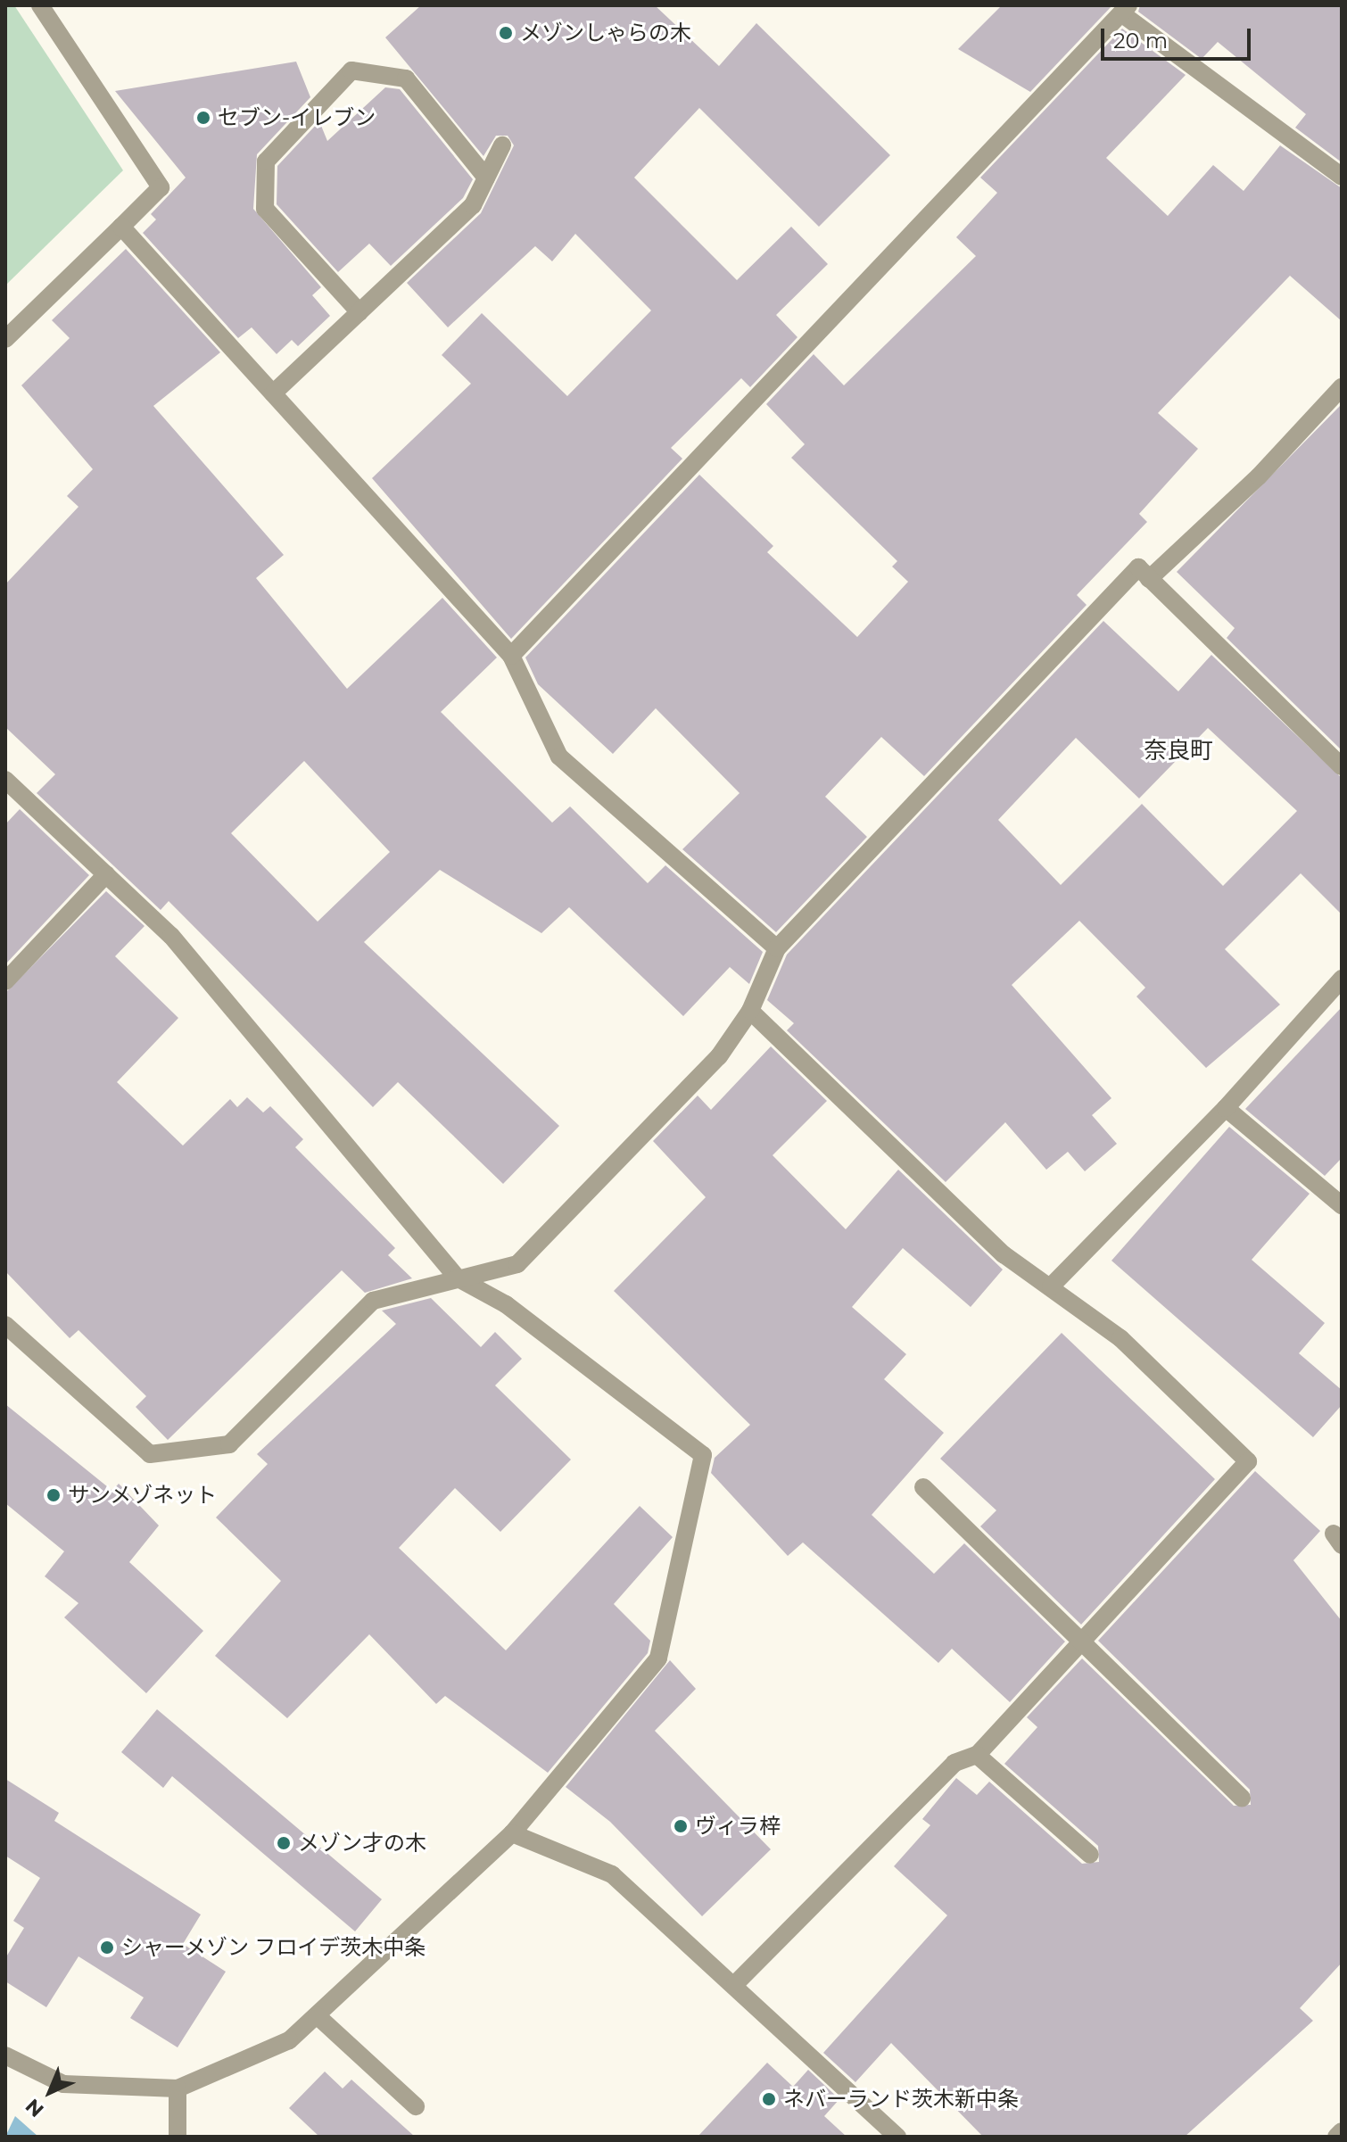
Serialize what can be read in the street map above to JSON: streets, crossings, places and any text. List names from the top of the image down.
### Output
{
  "districts": ["奈良町"],
  "places": [
    "メゾンしゃらの木",
    "セブン-イレブン",
    "サンメゾネット",
    "ヴィラ梓",
    "メゾン才の木",
    "シャーメゾン フロイデ茨木中条",
    "ネバーランド茨木新中条"
  ],
  "scale_bar": "20 m",
  "north": "bottom left"
}
